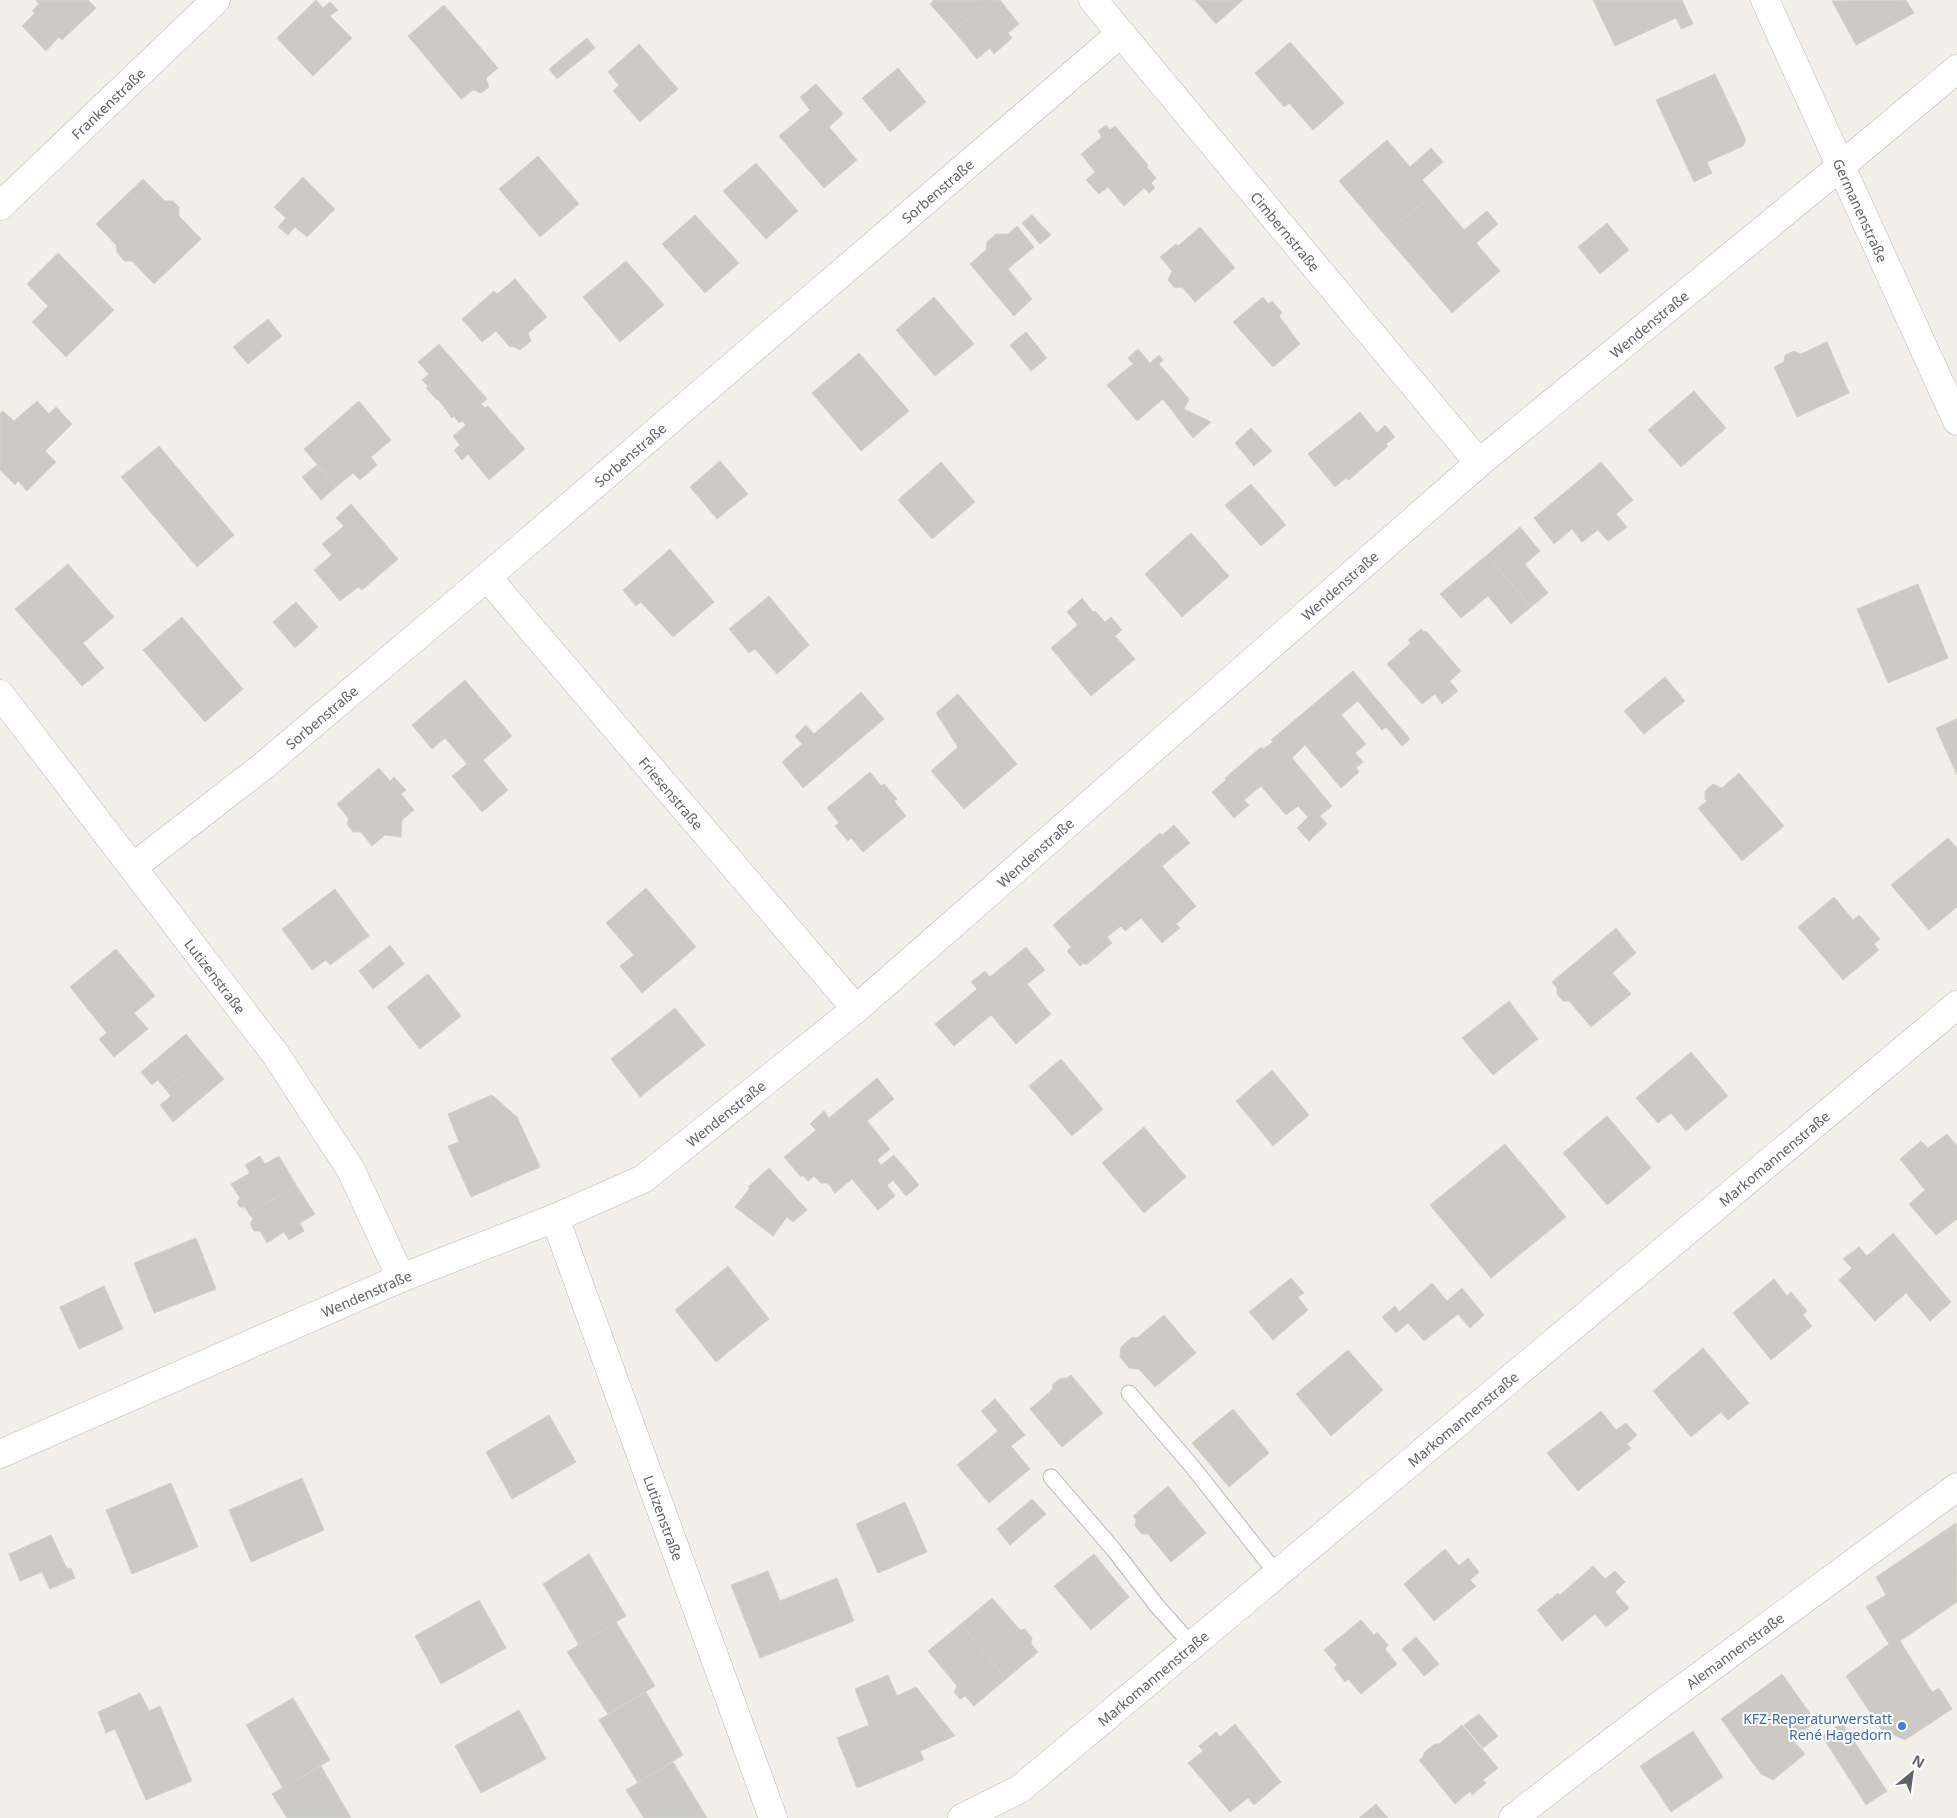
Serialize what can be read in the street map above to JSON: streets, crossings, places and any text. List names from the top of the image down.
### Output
{
  "streets": {
    "street": [
      "Frankenstraße",
      "Sorbenstraße",
      "Germanenstraße",
      "Cimbernstraße",
      "Wendenstraße",
      "Friesenstraße",
      "Lutizenstraße",
      "Markomannenstraße",
      "Alemannenstraße"
    ]
  },
  "crossings": [
    ["Sorbenstraße", "Cimbernstraße"],
    ["Sorbenstraße", "Friesenstraße"],
    ["Sorbenstraße", "Lutizenstraße"],
    ["Germanenstraße", "Wendenstraße"],
    ["Cimbernstraße", "Wendenstraße"],
    ["Wendenstraße", "Friesenstraße"],
    ["Wendenstraße", "Lutizenstraße"]
  ],
  "places": ["KFZ-Reperaturwerstatt René Hagedorn"],
  "north": "top right"
}
